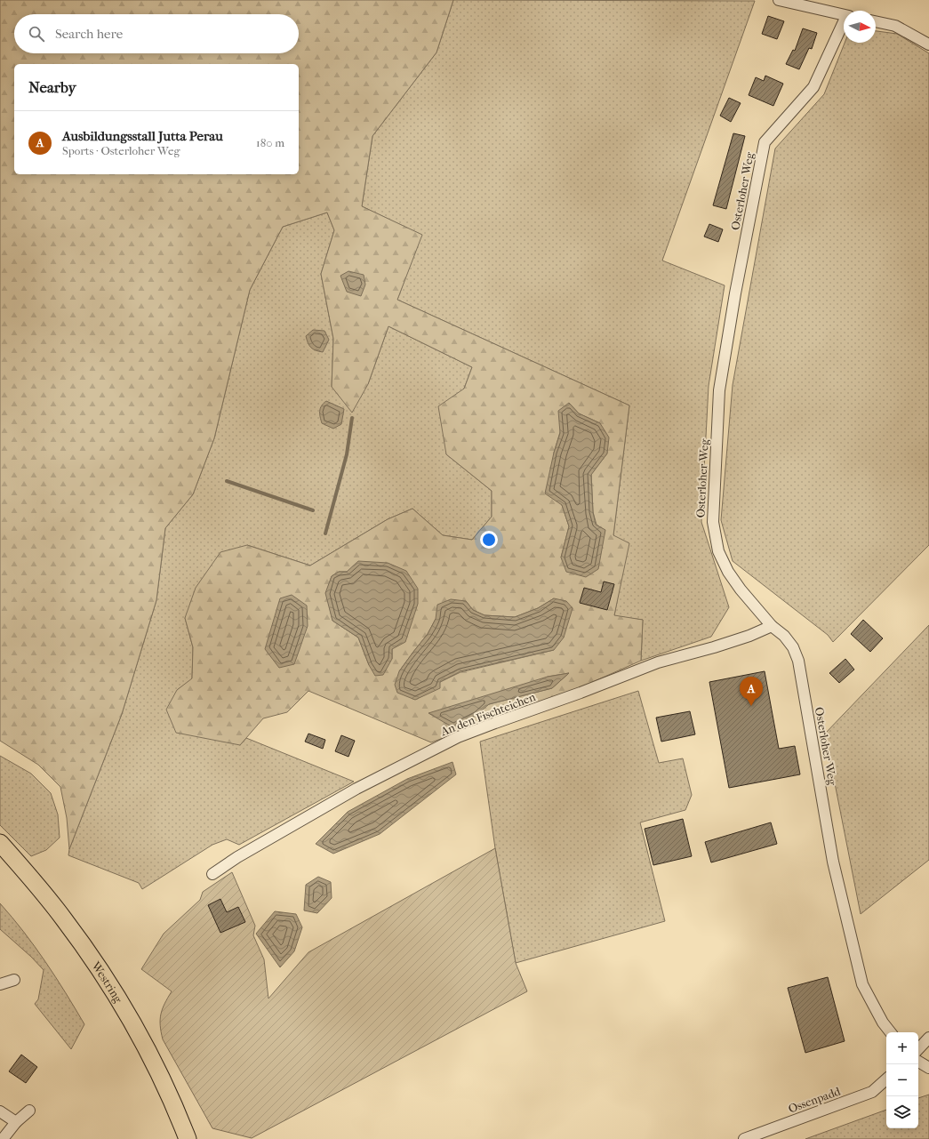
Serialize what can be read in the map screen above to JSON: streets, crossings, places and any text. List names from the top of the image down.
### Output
{
  "streets": {
    "main road": ["Westring"],
    "street": ["Osterloher Weg", "An den Fischteichen", "Ossenpadd"]
  },
  "crossings": [
    ["Osterloher Weg", "An den Fischteichen"]
  ],
  "north": "right",
  "page": {
    "search": "Search here",
    "heading": "Nearby",
    "list": [
      {
        "mark": "A",
        "name": "Ausbildungsstall Jutta Perau",
        "note": "Sports · Osterloher Weg",
        "value": "180 m"
      }
    ],
    "pins": "A",
    "map_buttons": ["+", "−"]
  }
}
